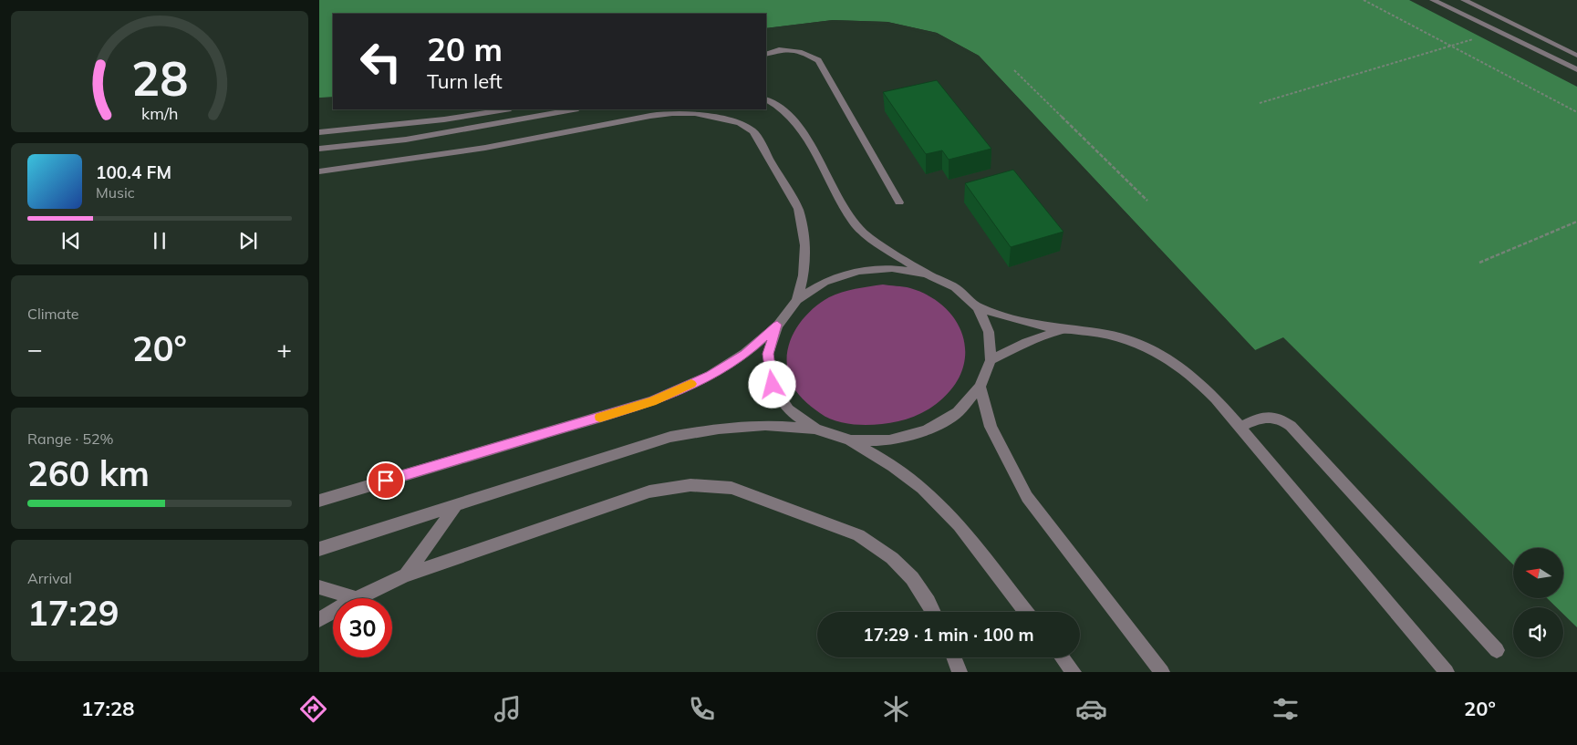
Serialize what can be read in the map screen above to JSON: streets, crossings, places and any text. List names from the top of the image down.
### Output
{
  "north": "left",
  "page": {
    "turn": ["20 m", "Turn left"],
    "song": ["100.4 FM", "Music"],
    "tile": [
      "Climate",
      ["Range · 52%", "260 km"],
      ["Arrival", "17:29"]
    ],
    "heat": ["−", "20°", "+"],
    "limit": "30",
    "trip": "17:29 · 1 min · 100 m",
    "tabs": ["17:28", "20°"],
    "gauge": ["28", "km/h"]
  }
}
